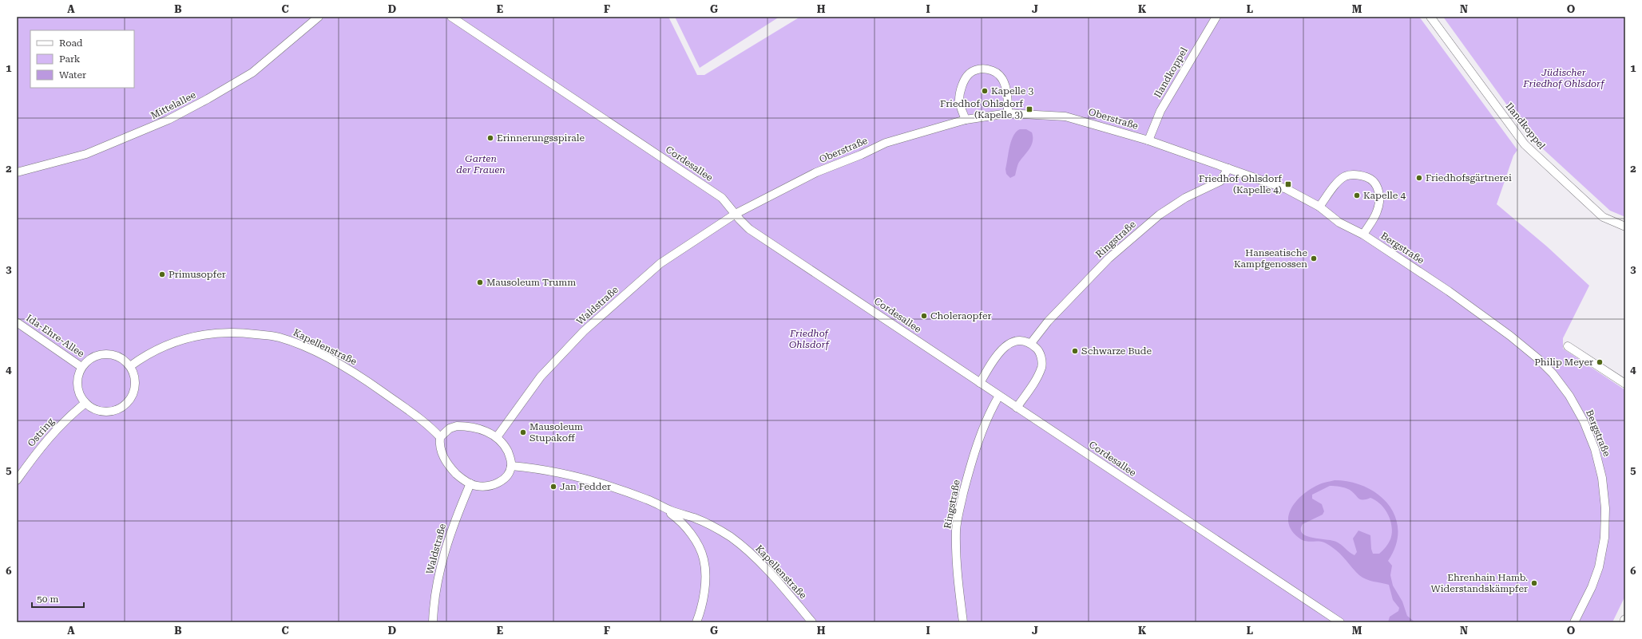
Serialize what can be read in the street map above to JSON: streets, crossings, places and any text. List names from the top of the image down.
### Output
{
  "streets": {
    "street": [
      "Ilandkoppel",
      "Mittelallee",
      "Oberstraße",
      "Cordesallee",
      "Ringstraße",
      "Bergstraße",
      "Waldstraße",
      "Ida-Ehre-Allee",
      "Kapellenstraße",
      "Ostring"
    ]
  },
  "crossings": [
    ["Ilandkoppel", "Oberstraße"],
    ["Oberstraße", "Cordesallee"],
    ["Oberstraße", "Bergstraße"],
    ["Oberstraße", "Waldstraße"],
    ["Cordesallee", "Ringstraße"],
    ["Cordesallee", "Waldstraße"],
    ["Ringstraße", "Bergstraße"],
    ["Waldstraße", "Kapellenstraße"],
    ["Ida-Ehre-Allee", "Kapellenstraße"],
    ["Ida-Ehre-Allee", "Ostring"],
    ["Kapellenstraße", "Ostring"]
  ],
  "parks": ["Jüdischer Friedhof Ohlsdorf", "Garten der Frauen", "Friedhof Ohlsdorf"],
  "places": {
    "other": [
      "Kapelle 3",
      "Erinnerungsspirale",
      "Friedhofsgärtnerei",
      "Kapelle 4",
      "Hanseatische Kampfgenossen",
      "Primusopfer",
      "Mausoleum Trumm",
      "Choleraopfer",
      "Schwarze Bude",
      "Philip Meyer",
      "Mausoleum Stupakoff",
      "Jan Fedder",
      "Ehrenhain Hamb. Widerstandskämpfer"
    ],
    "transit": ["Friedhof Ohlsdorf (Kapelle 3)", "Friedhof Ohlsdorf (Kapelle 4)"]
  },
  "legend": ["Road", "Park", "Water"],
  "scale_bar": "50 m",
  "grid": {
    "columns": [
      "A",
      "B",
      "C",
      "D",
      "E",
      "F",
      "G",
      "H",
      "I",
      "J",
      "K",
      "L",
      "M",
      "N",
      "O"
    ],
    "rows": [
      "1",
      "2",
      "3",
      "4",
      "5",
      "6"
    ]
  }
}
